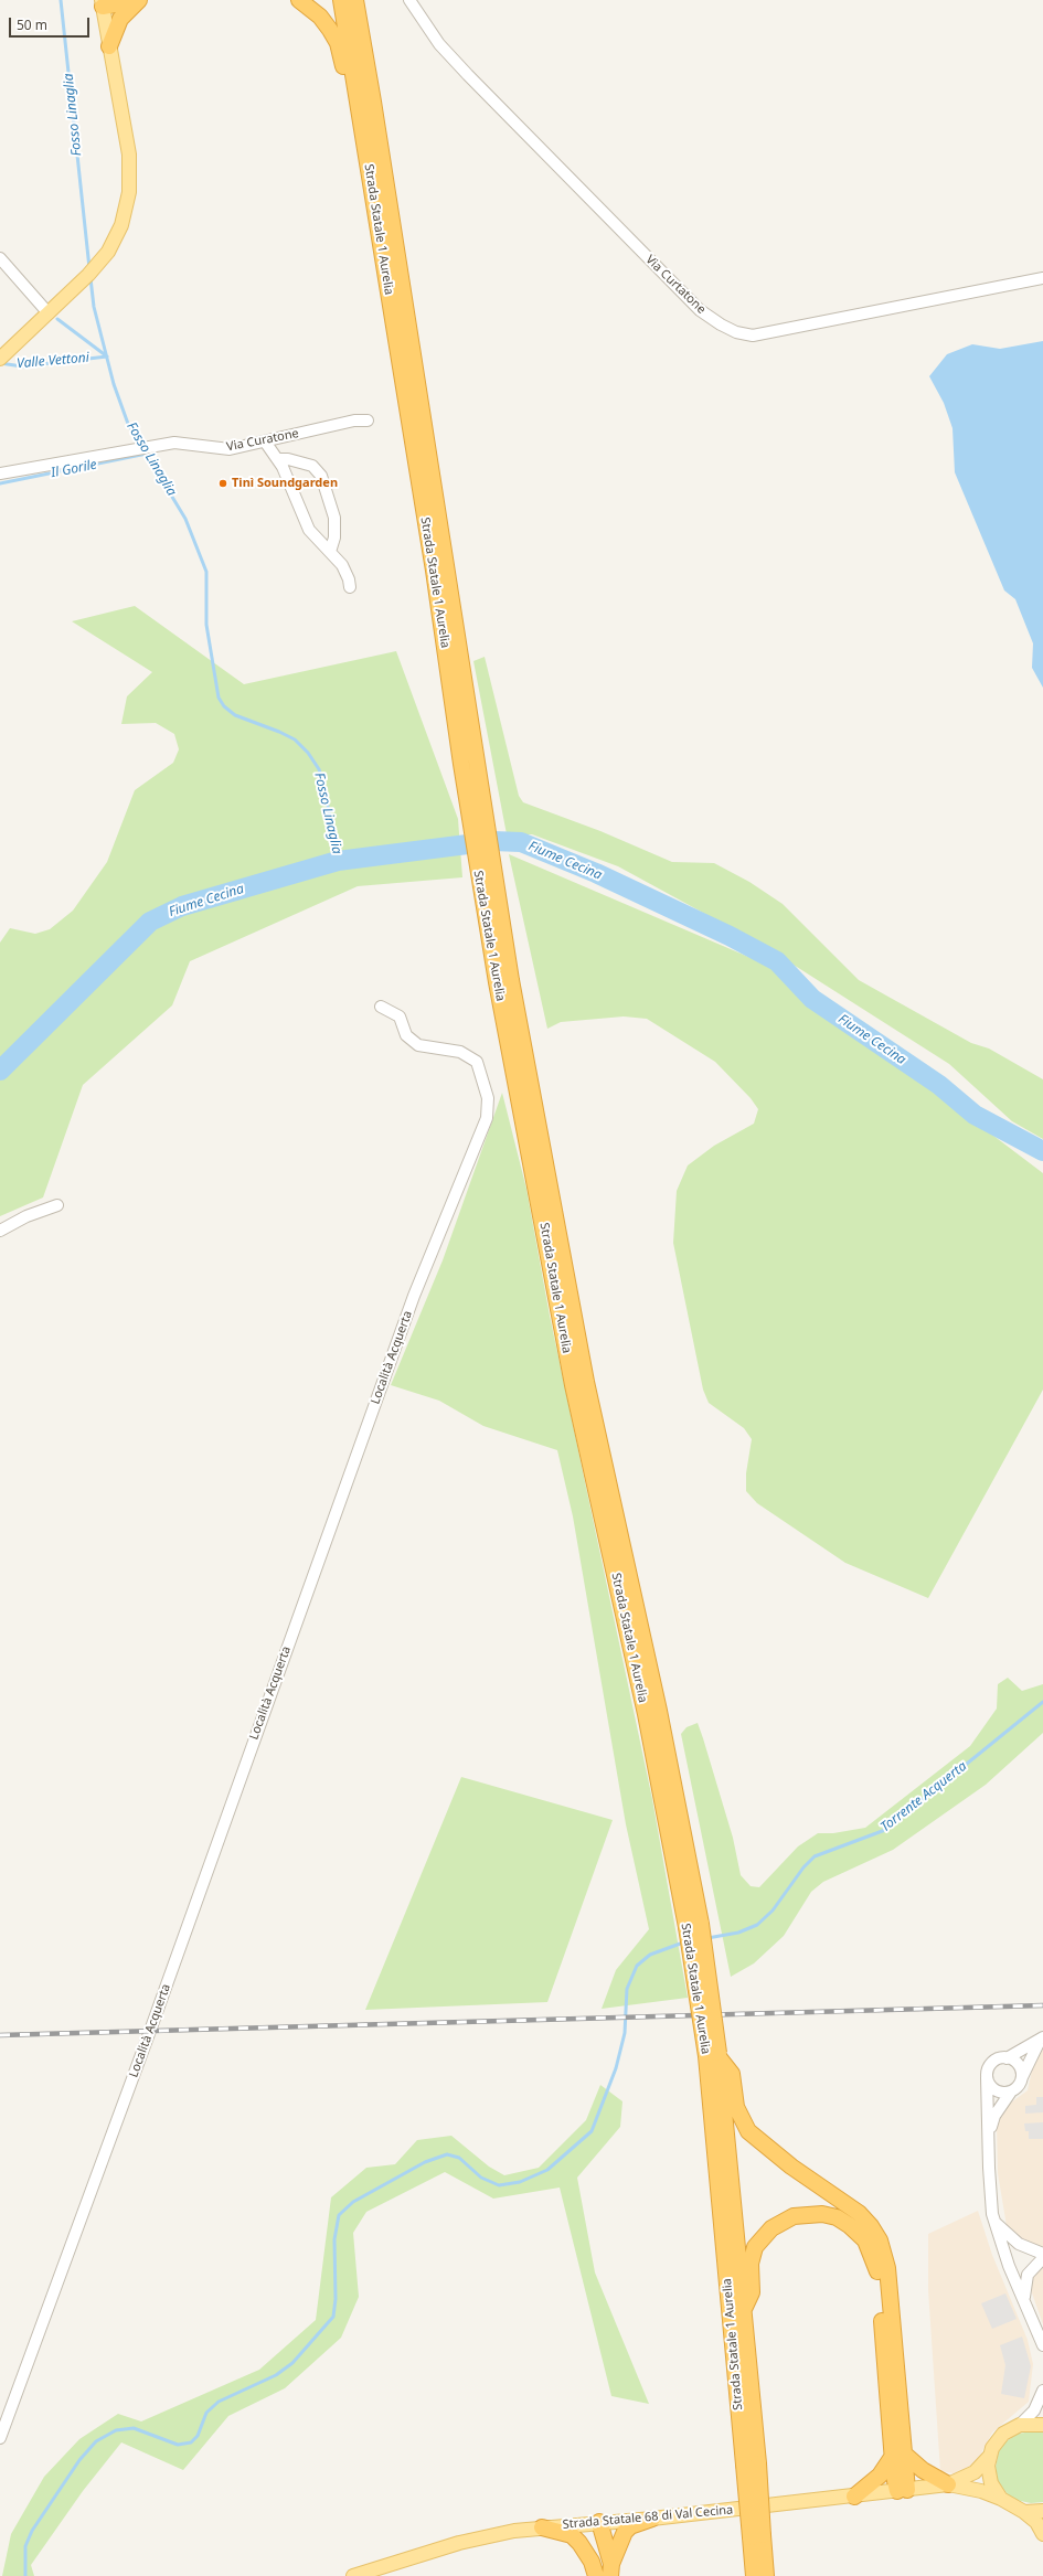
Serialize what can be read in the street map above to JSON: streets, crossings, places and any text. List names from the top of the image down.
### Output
{
  "streets": {
    "highway": ["Strada Statale 1 Aurelia"],
    "main road": ["Strada Statale 68 di Val Cecina"],
    "street": ["Via Curtatone", "Via Curatone", "Località Acquerta"]
  },
  "water": [
    "Fosso Linaglia",
    "Valle Vettoni",
    "Il Gorile",
    "Fiume Cecina",
    "Torrente Acquerta"
  ],
  "places": ["Tinì Soundgarden"],
  "scale_bar": "50 m"
}
